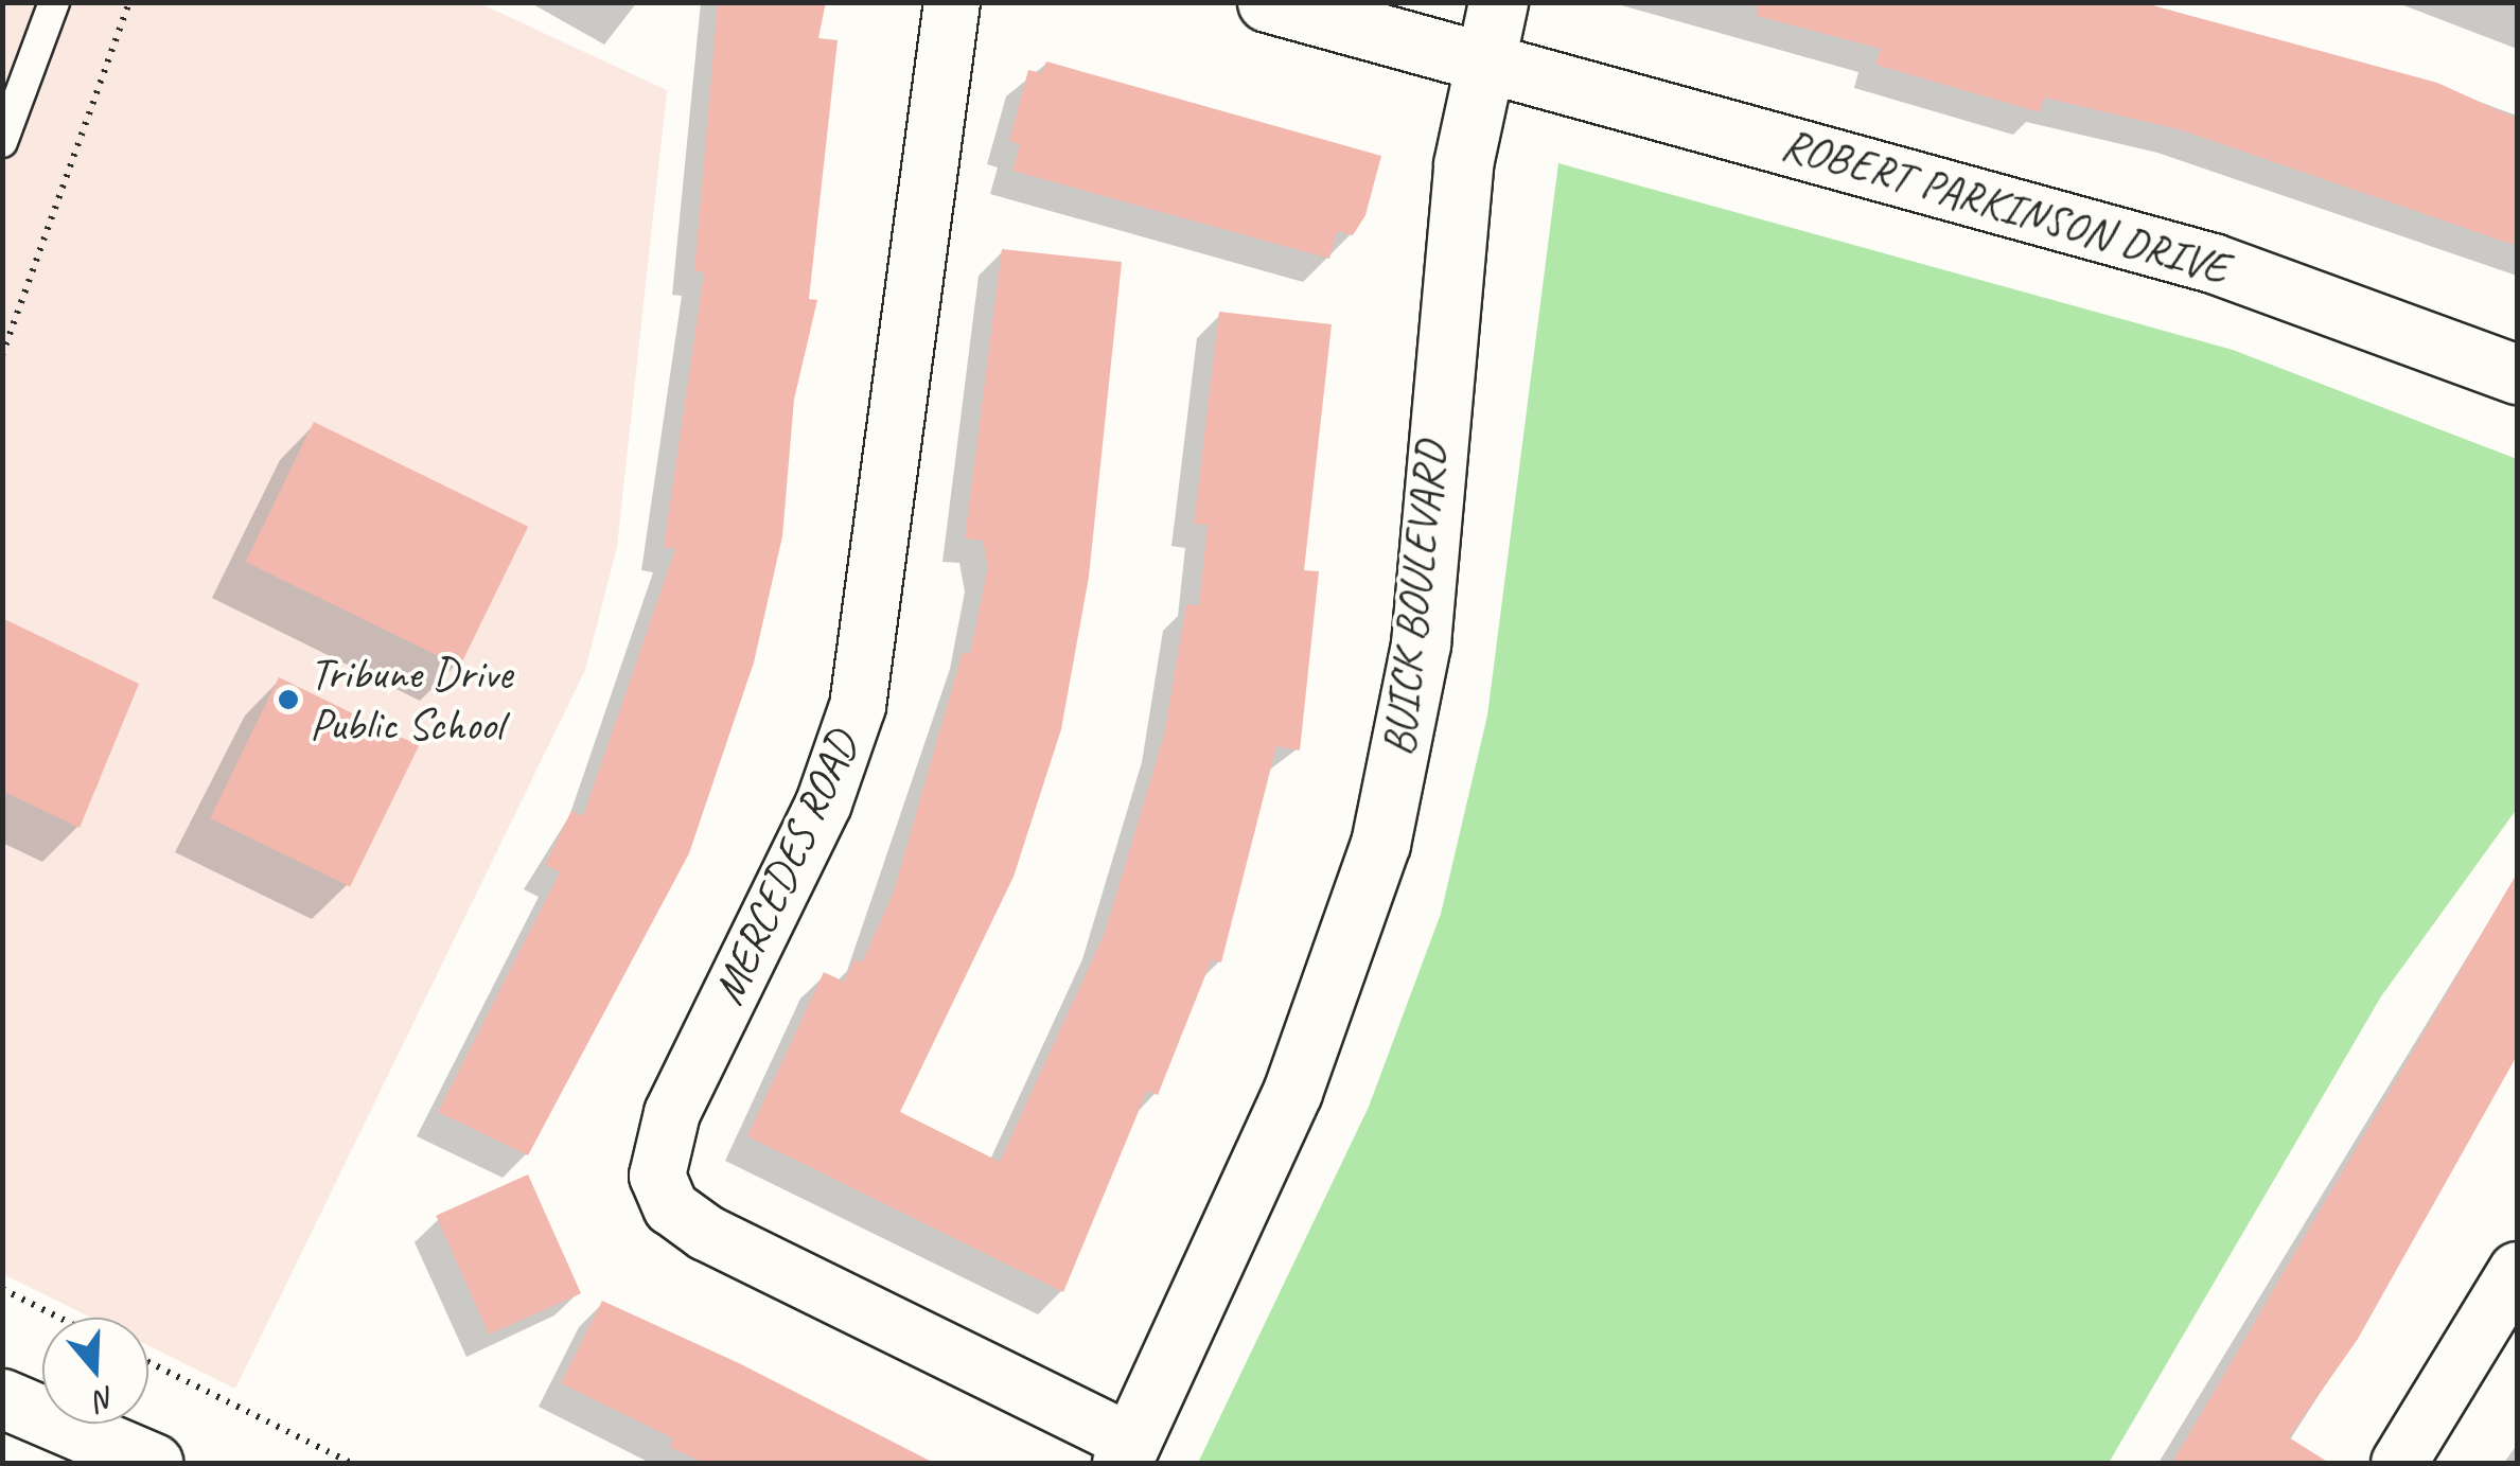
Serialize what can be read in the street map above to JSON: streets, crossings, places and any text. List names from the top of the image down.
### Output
{
  "streets": {
    "street": ["ROBERT PARKINSON DRIVE", "BUICK BOULEVARD", "MERCEDES ROAD"]
  },
  "crossings": [
    ["ROBERT PARKINSON DRIVE", "BUICK BOULEVARD"],
    ["BUICK BOULEVARD", "MERCEDES ROAD"]
  ],
  "places": ["Tribune Drive Public School"],
  "north": "bottom"
}
